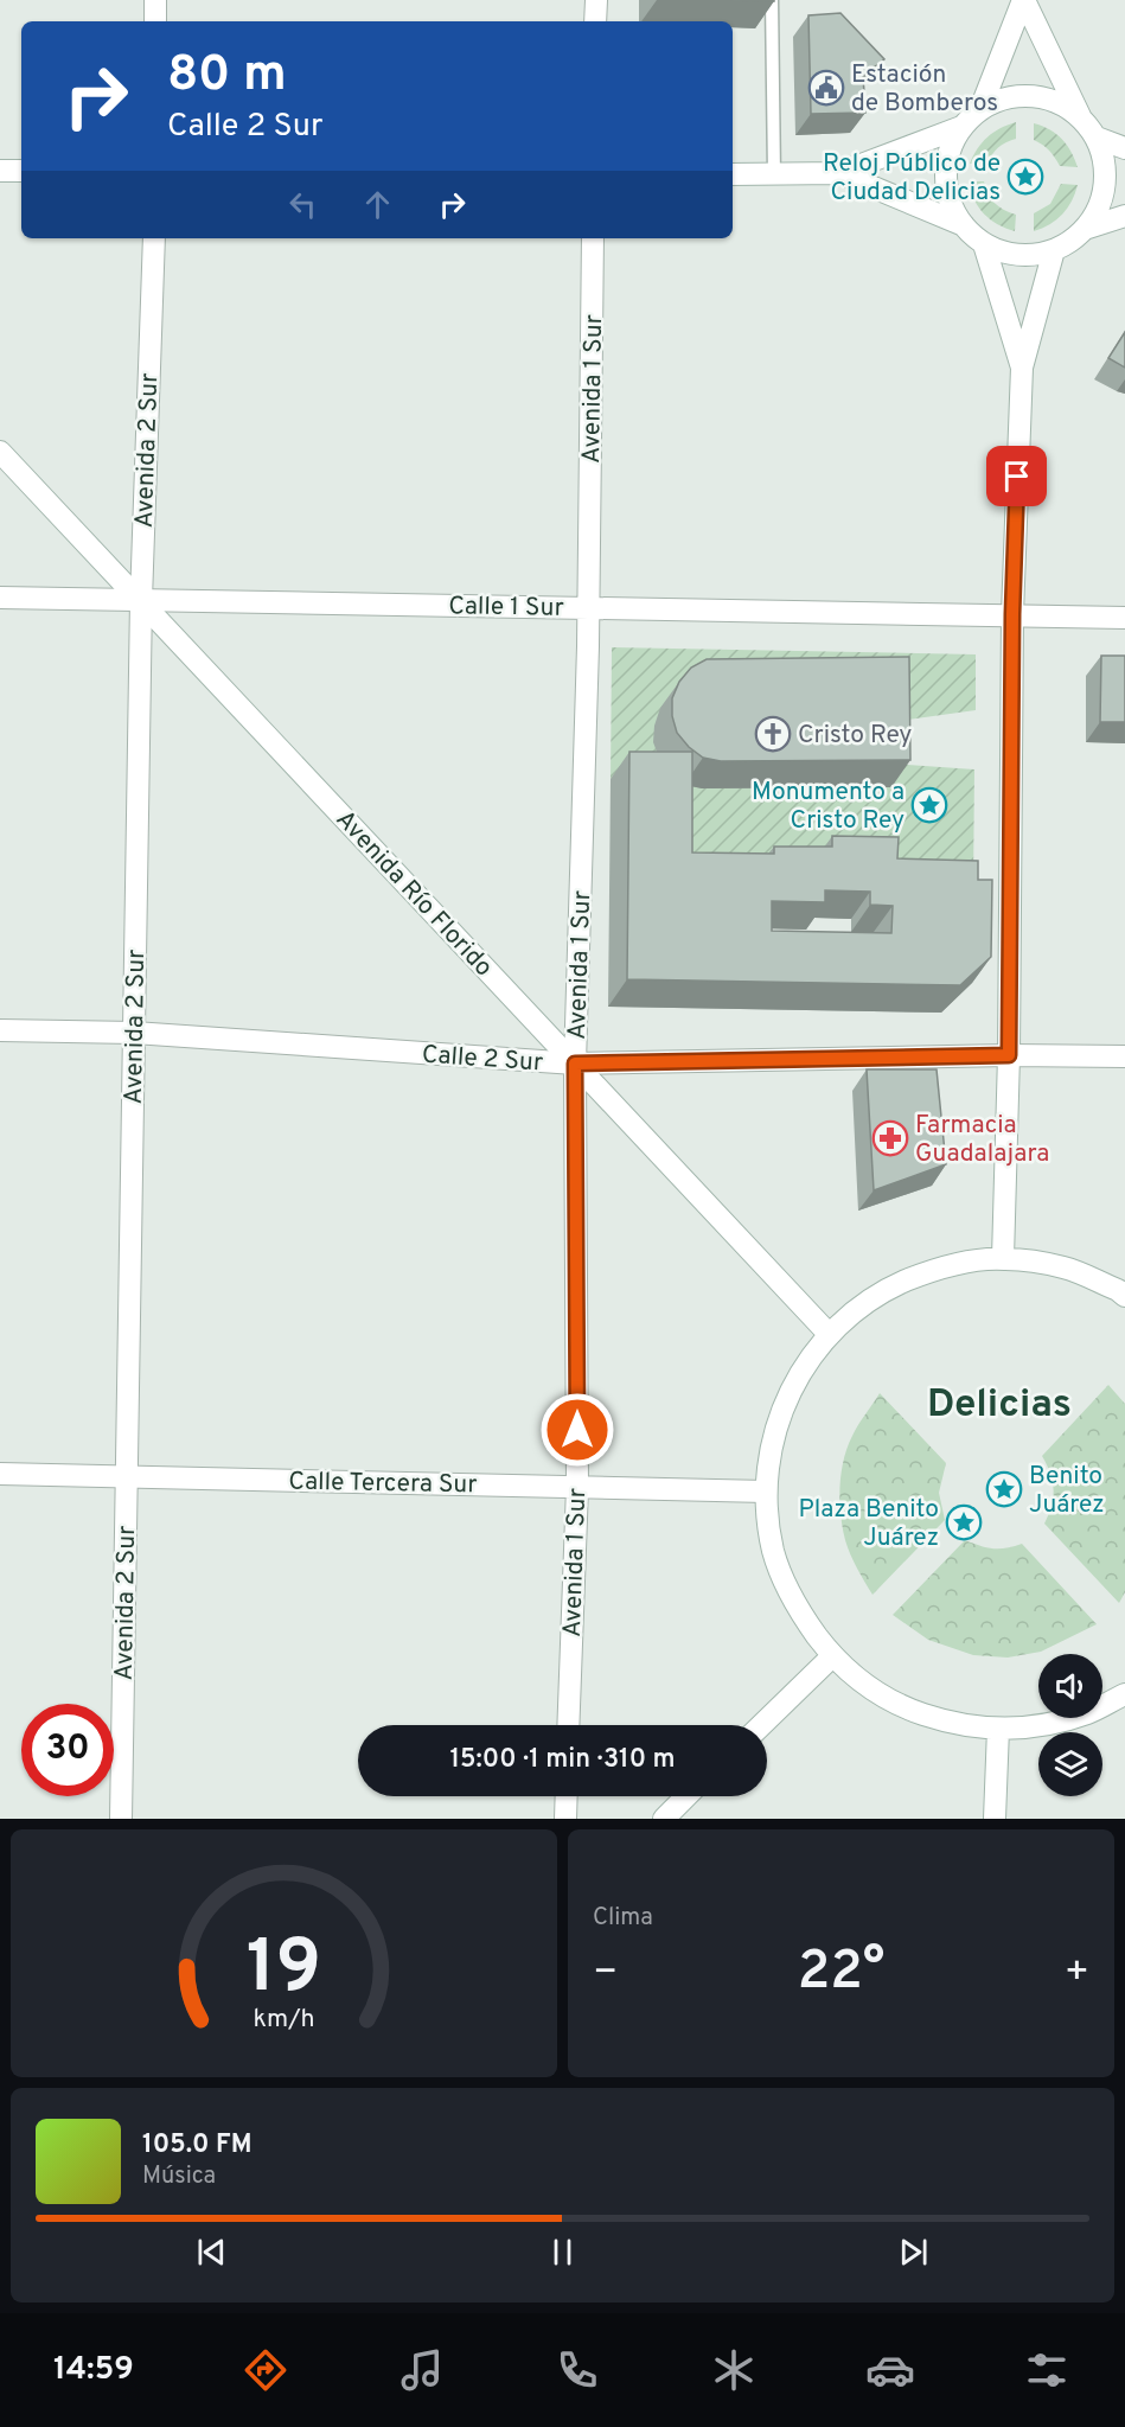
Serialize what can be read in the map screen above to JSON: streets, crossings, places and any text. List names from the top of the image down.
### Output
{
  "streets": {
    "street": [
      "Avenida 1 Sur",
      "Avenida 2 Sur",
      "Calle 1 Sur",
      "Avenida Río Florido",
      "Calle 2 Sur",
      "Calle Tercera Sur"
    ]
  },
  "crossings": [
    ["Avenida 1 Sur", "Calle 1 Sur"],
    ["Avenida 1 Sur", "Avenida Río Florido"],
    ["Avenida 1 Sur", "Calle 2 Sur"],
    ["Avenida 1 Sur", "Calle Tercera Sur"],
    ["Avenida 2 Sur", "Calle 1 Sur"],
    ["Avenida 2 Sur", "Avenida Río Florido"],
    ["Avenida 2 Sur", "Calle 2 Sur"],
    ["Avenida 2 Sur", "Calle Tercera Sur"],
    ["Calle 1 Sur", "Avenida Río Florido"],
    ["Avenida Río Florido", "Calle 2 Sur"]
  ],
  "districts": ["Delicias"],
  "places": {
    "public building": ["Estación de Bomberos"],
    "place": [
      "Reloj Público de Ciudad Delicias",
      "Monumento a Cristo Rey",
      "Benito Juárez",
      "Plaza Benito Juárez"
    ],
    "church": ["Cristo Rey"],
    "pharmacy": ["Farmacia Guadalajara"]
  },
  "page": {
    "turn": ["80 m", "Calle 2 Sur"],
    "limit": "30",
    "trip": "15:00 · 1 min · 310 m",
    "tile": "Clima",
    "heat": ["−", "22°", "+"],
    "song": ["105.0 FM", "Música"],
    "tabs": "14:59",
    "gauge": ["19", "km/h"]
  }
}
